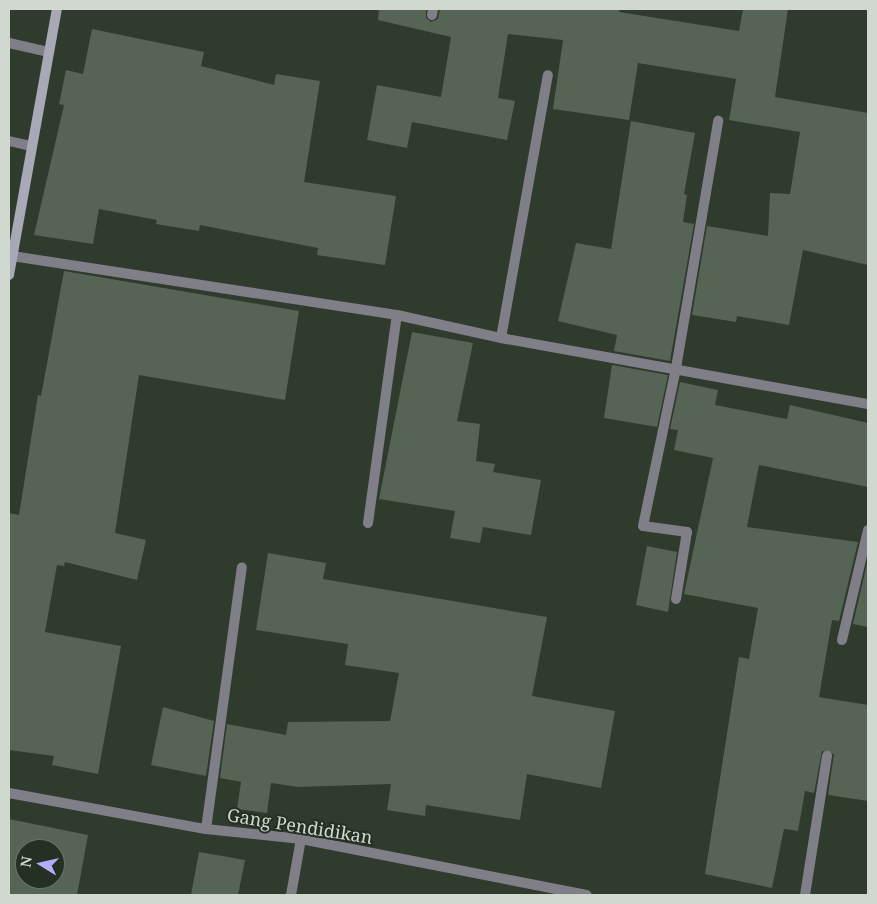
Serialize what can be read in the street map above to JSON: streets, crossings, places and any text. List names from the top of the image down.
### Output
{
  "streets": {
    "street": ["Gang Pendidikan"]
  },
  "north": "left"
}
